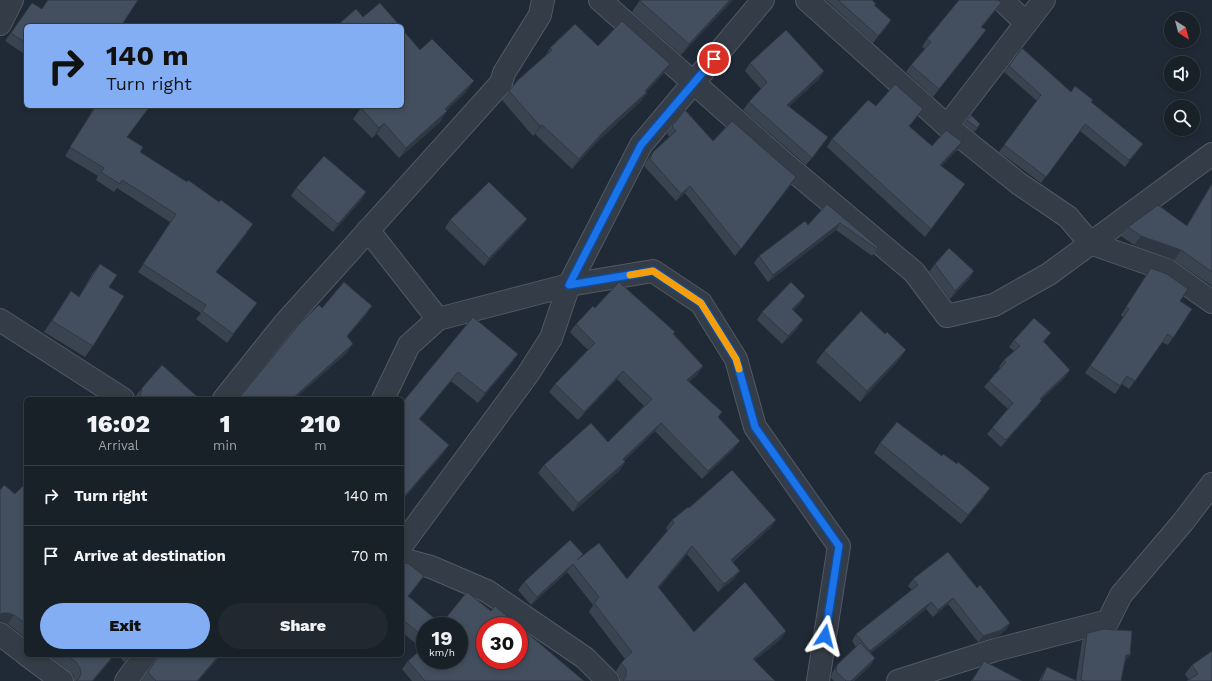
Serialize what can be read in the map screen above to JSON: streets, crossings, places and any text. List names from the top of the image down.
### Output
{
  "north": "bottom right",
  "page": {
    "turn": ["140 m", "Turn right"],
    "eta": [
      "16:02",
      "Arrival",
      "1",
      "min",
      "210",
      "m"
    ],
    "list": [
      {
        "name": "Turn right",
        "value": "140 m"
      },
      {
        "name": "Arrive at destination",
        "value": "70 m"
      }
    ],
    "buttons": ["Exit", "Share"],
    "speed": "19 km/h",
    "limit": "30"
  }
}
